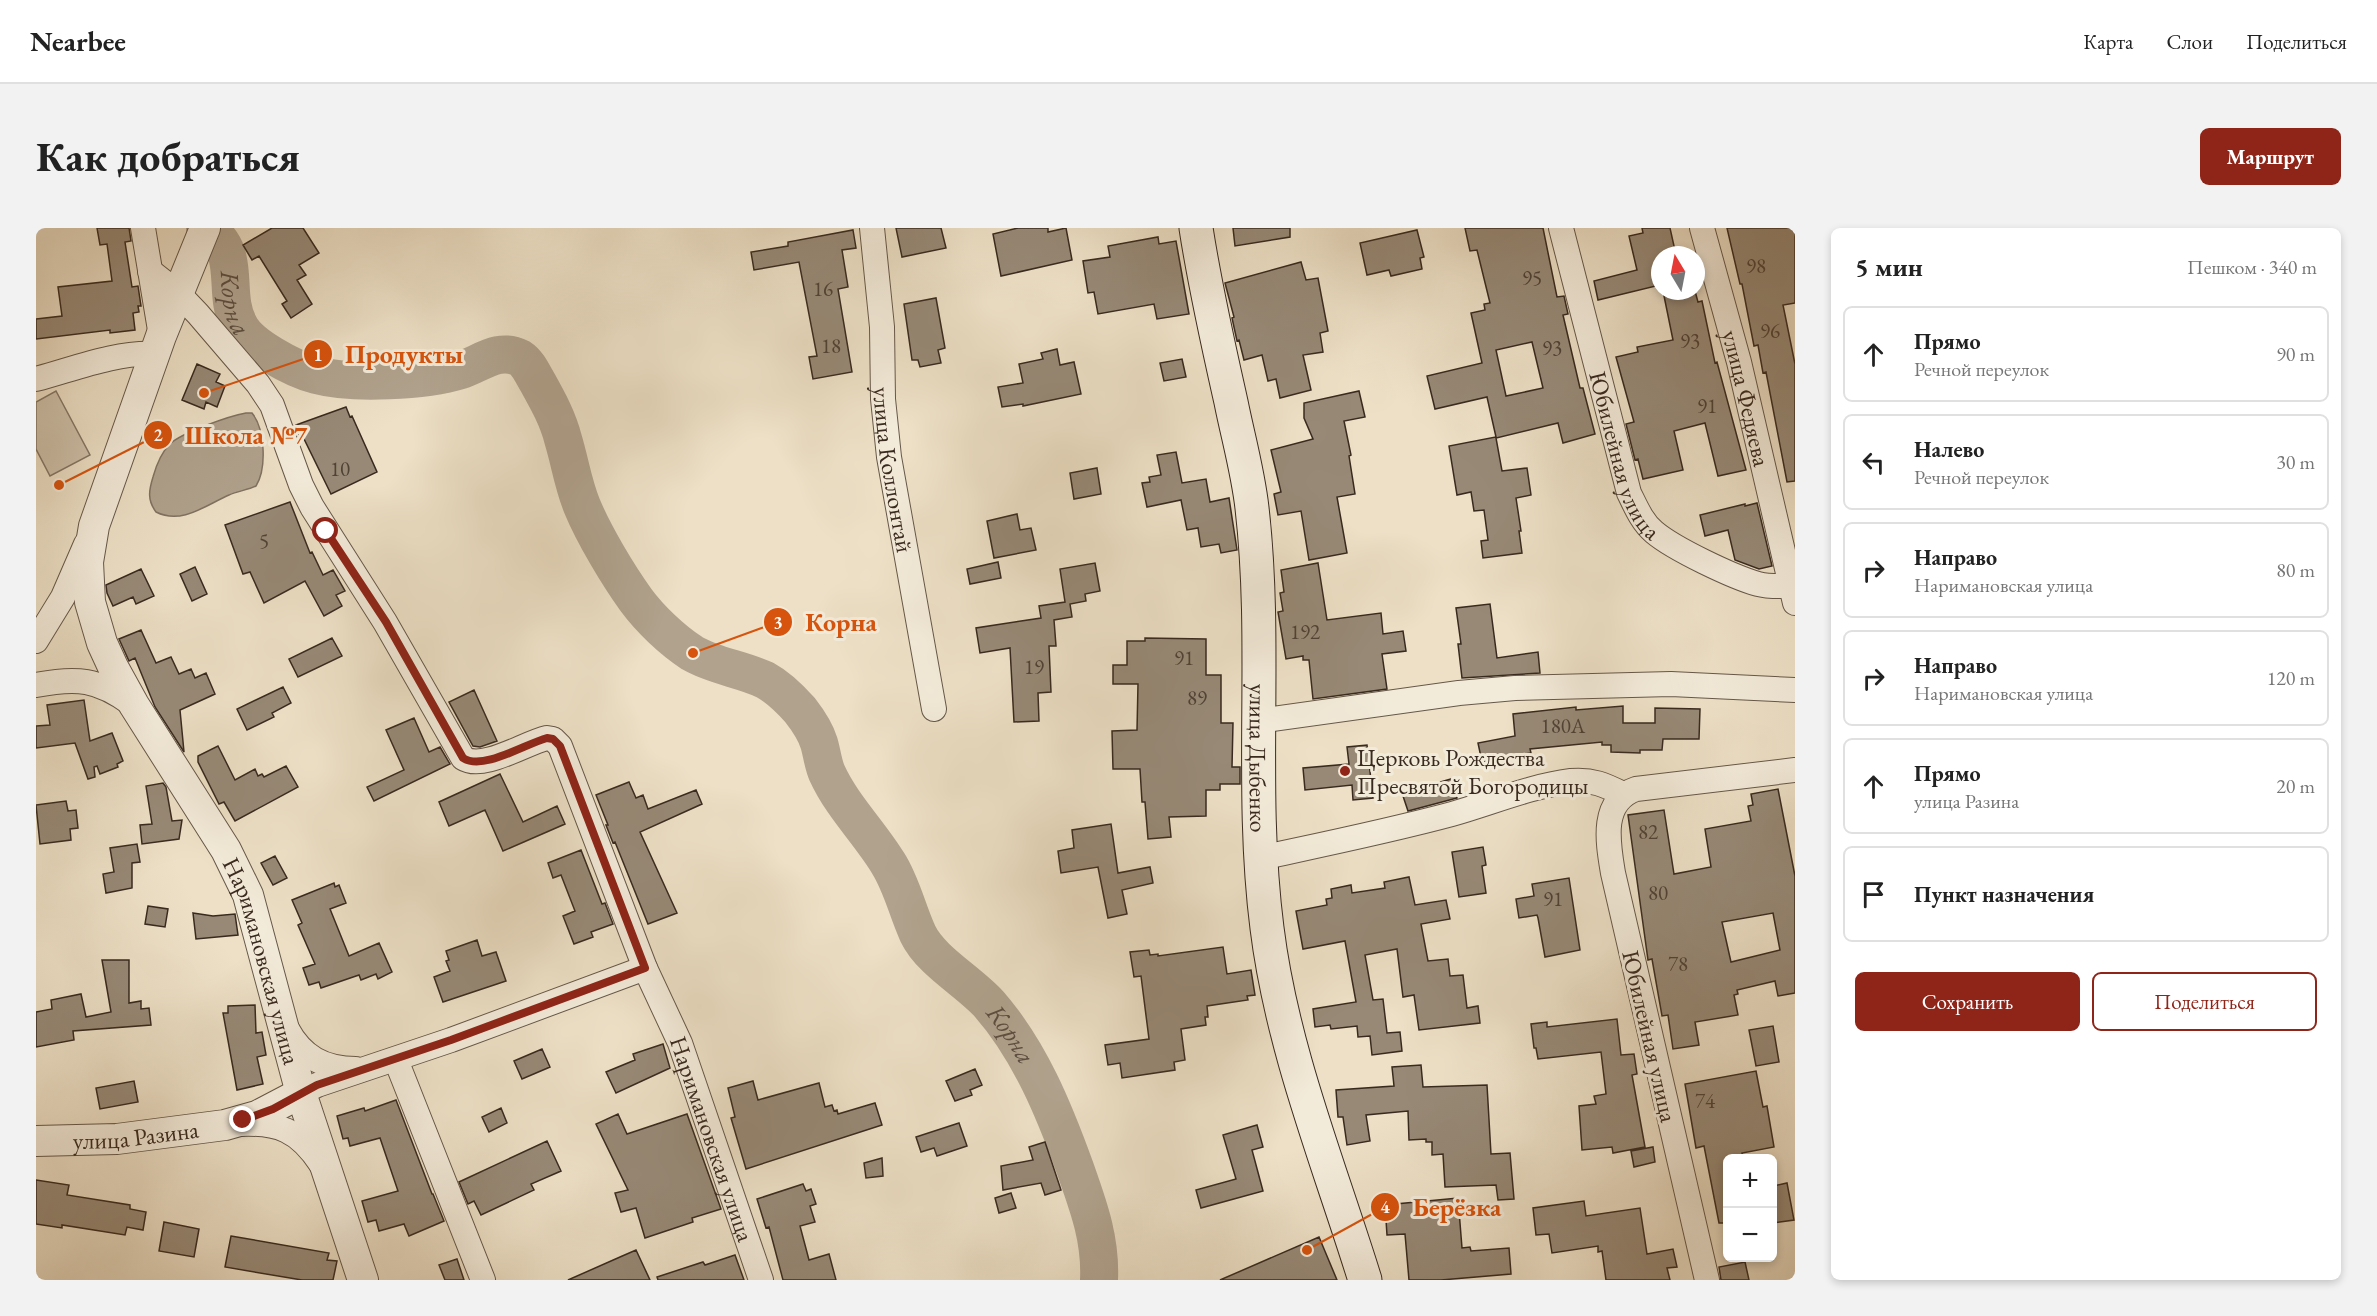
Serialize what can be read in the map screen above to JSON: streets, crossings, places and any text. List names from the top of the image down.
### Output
{
  "streets": {
    "main road": ["улица Дыбенко"],
    "street": [
      "улица Федяева",
      "Юбилейная улица",
      "улица Коллонтай",
      "Наримановская улица",
      "улица Разина"
    ]
  },
  "crossings": [
    ["улица Федяева", "Юбилейная улица"],
    ["Наримановская улица", "улица Разина"]
  ],
  "water": ["Корна"],
  "places": [
    "Продукты",
    "Школа №7",
    "Корна",
    "Церковь Рождества Пресвятой Богородицы",
    "Берёзка"
  ],
  "house_numbers": [
    "98",
    "95",
    "16",
    "96",
    "93",
    "18",
    "93",
    "91",
    "10",
    "5",
    "192",
    "91",
    "19",
    "89",
    "180А",
    "82",
    "80",
    "91",
    "78",
    "74"
  ],
  "north": "top",
  "page": {
    "header": "Nearbee",
    "nav": ["Карта", "Слои", "Поделиться"],
    "buttons": [
      "Маршрут",
      ["Сохранить", "Поделиться"]
    ],
    "title": "Как добраться",
    "heading": ["5 мин", "Пешком · 340 m"],
    "list": [
      ["Прямо", "Речной переулок", "90 m"],
      ["Налево", "Речной переулок", "30 m"],
      ["Направо", "Наримановская улица", "80 m"],
      ["Направо", "Наримановская улица", "120 m"],
      ["Прямо", "улица Разина", "20 m"],
      "Пункт назначения"
    ],
    "map_buttons": ["+", "−"]
  }
}
